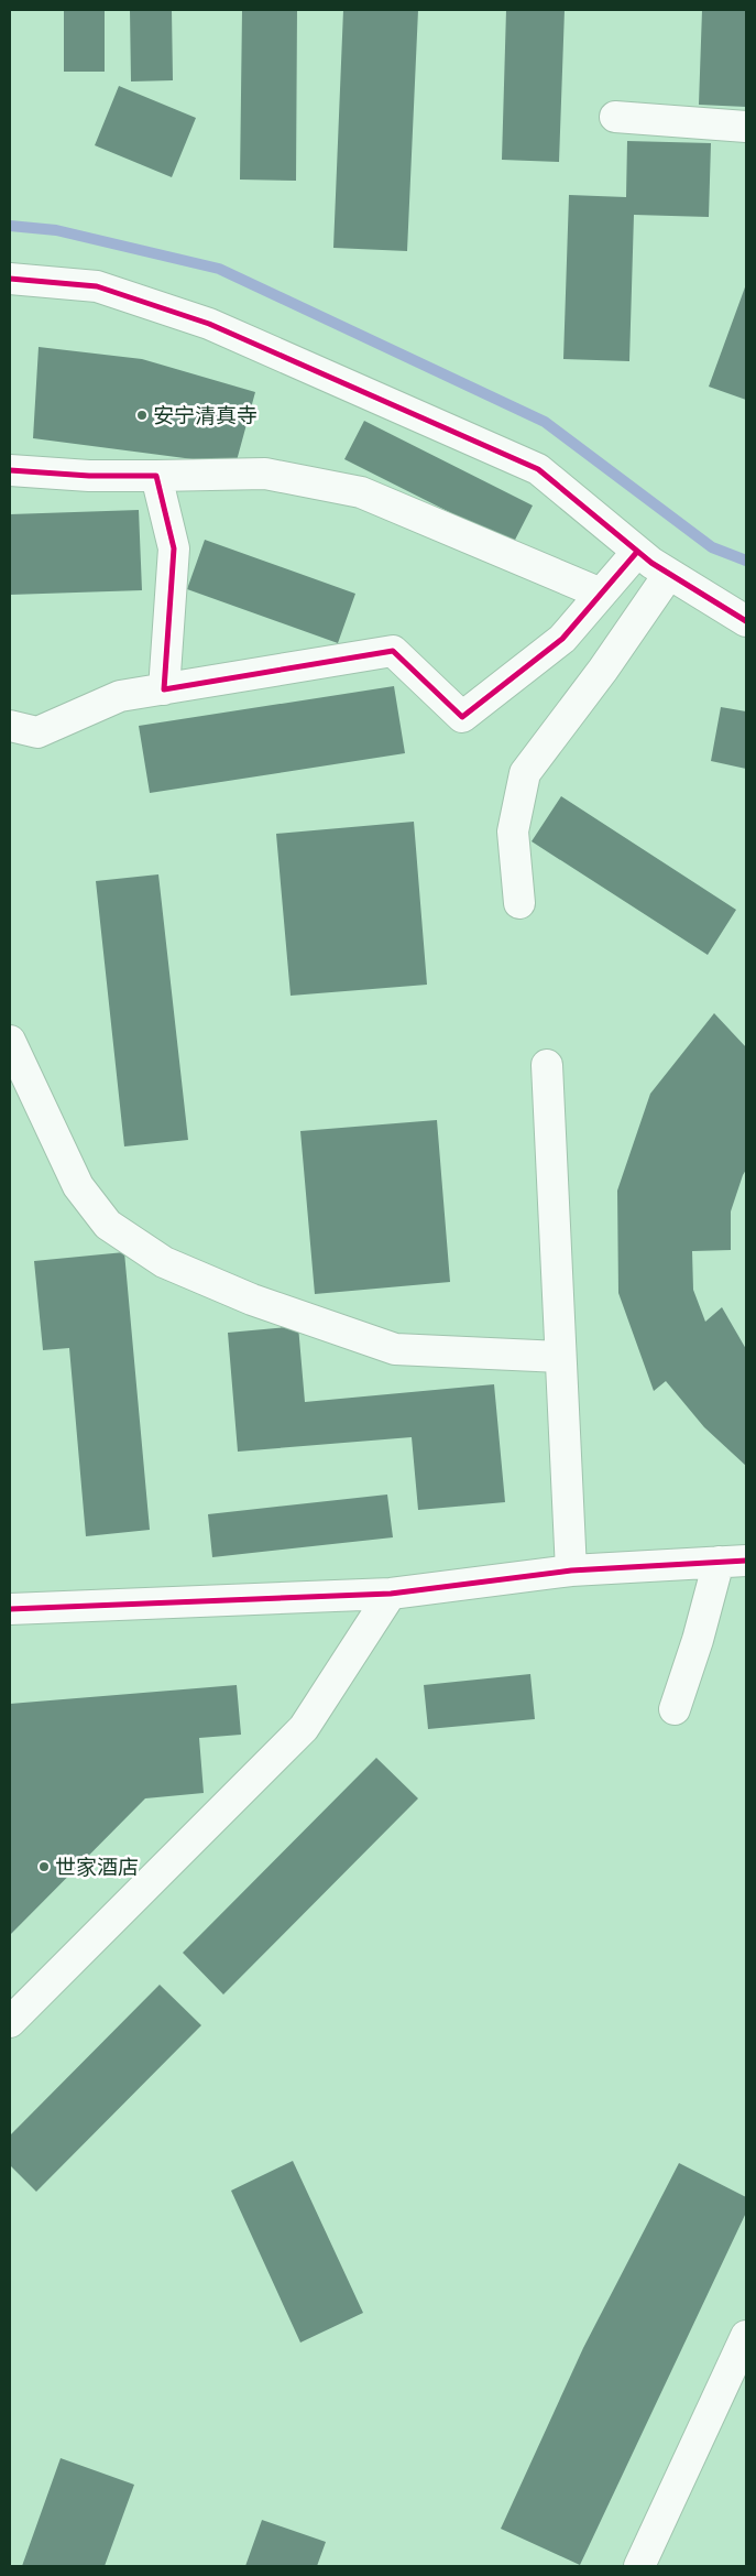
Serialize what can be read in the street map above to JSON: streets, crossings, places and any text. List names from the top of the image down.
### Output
{
  "places": ["安宁清真寺", "世家酒店"]
}
